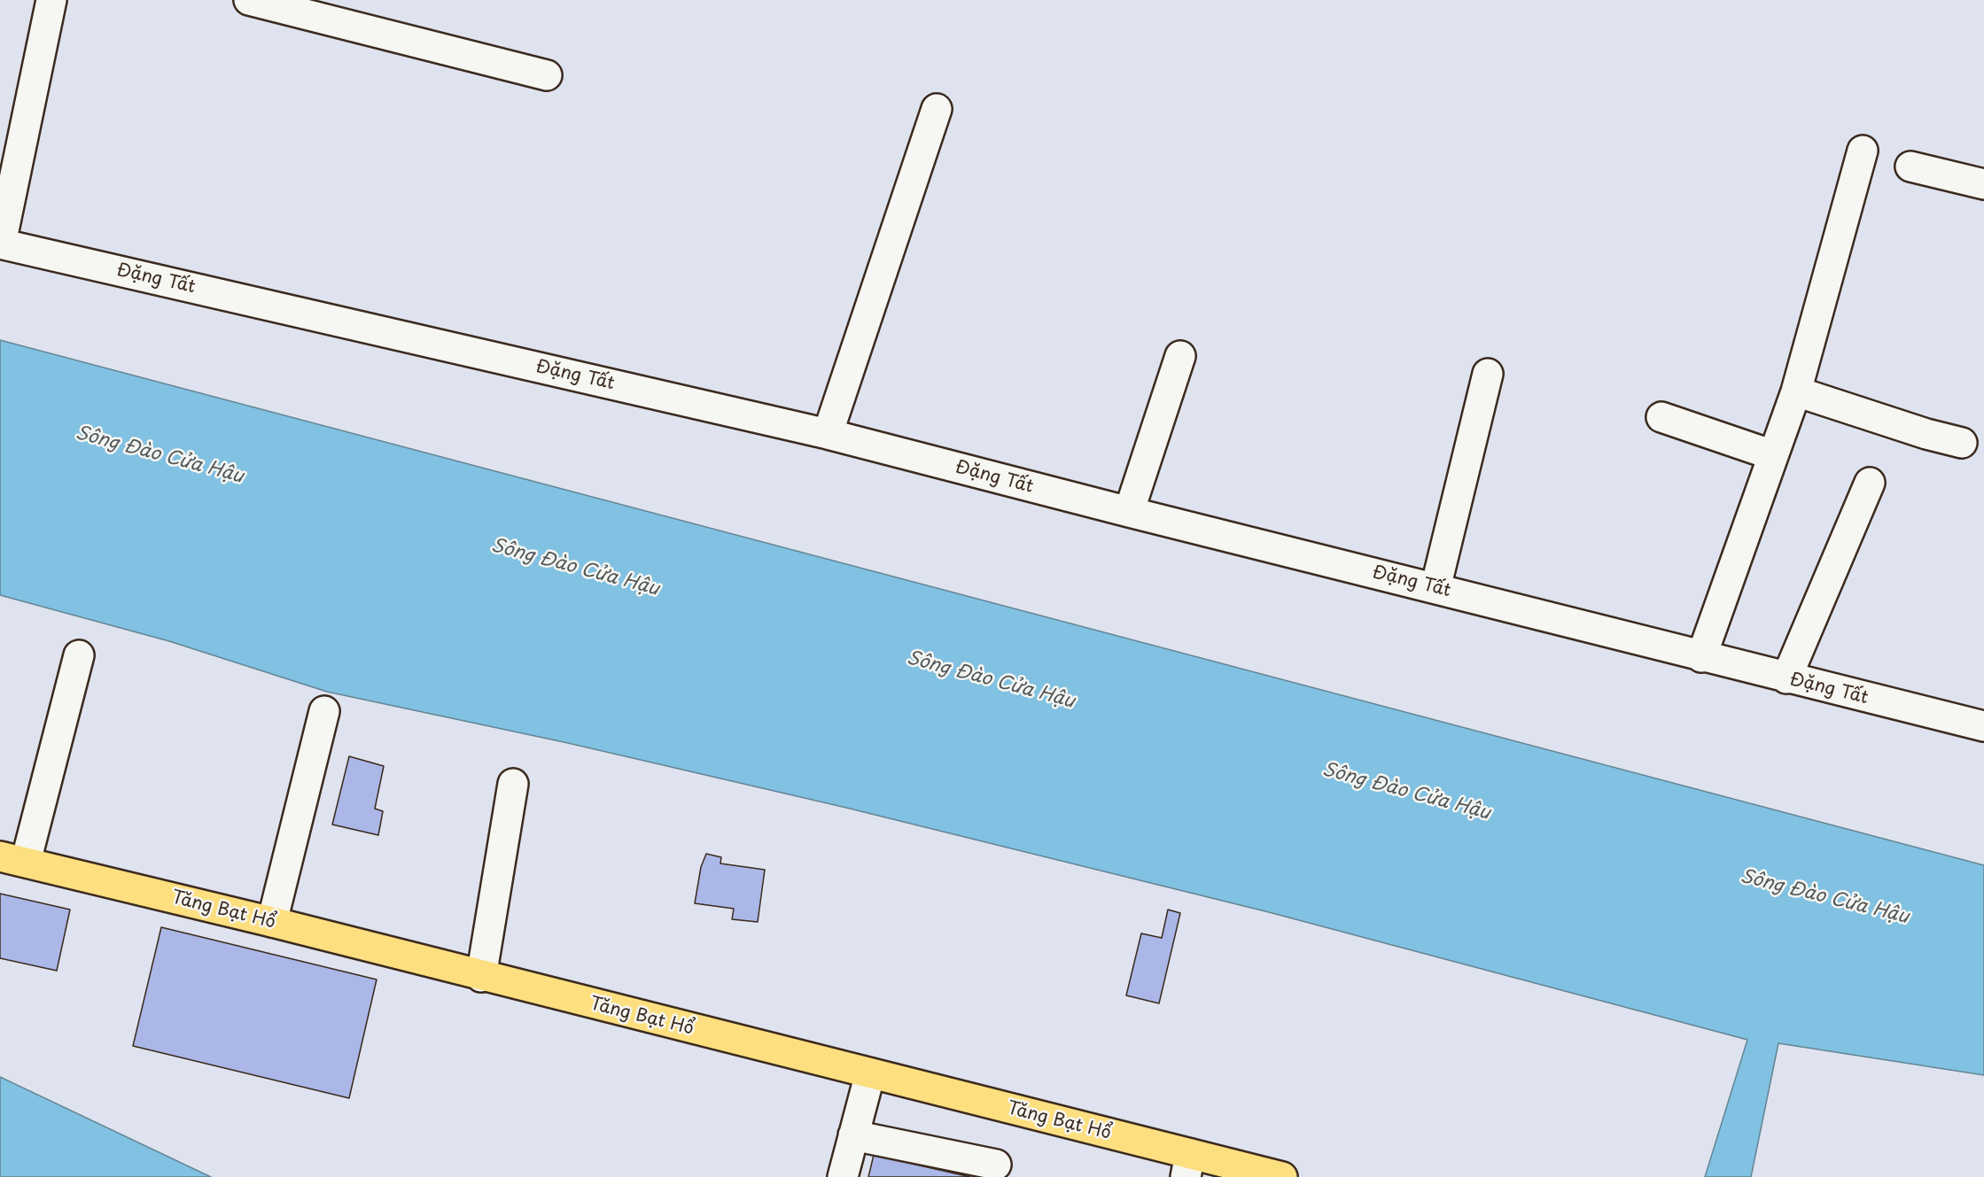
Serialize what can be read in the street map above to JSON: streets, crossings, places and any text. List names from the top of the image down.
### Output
{
  "streets": {
    "main road": ["Tăng Bạt Hổ"],
    "street": ["Đặng Tất"]
  },
  "water": ["Sông Đào Cửa Hậu"]
}
